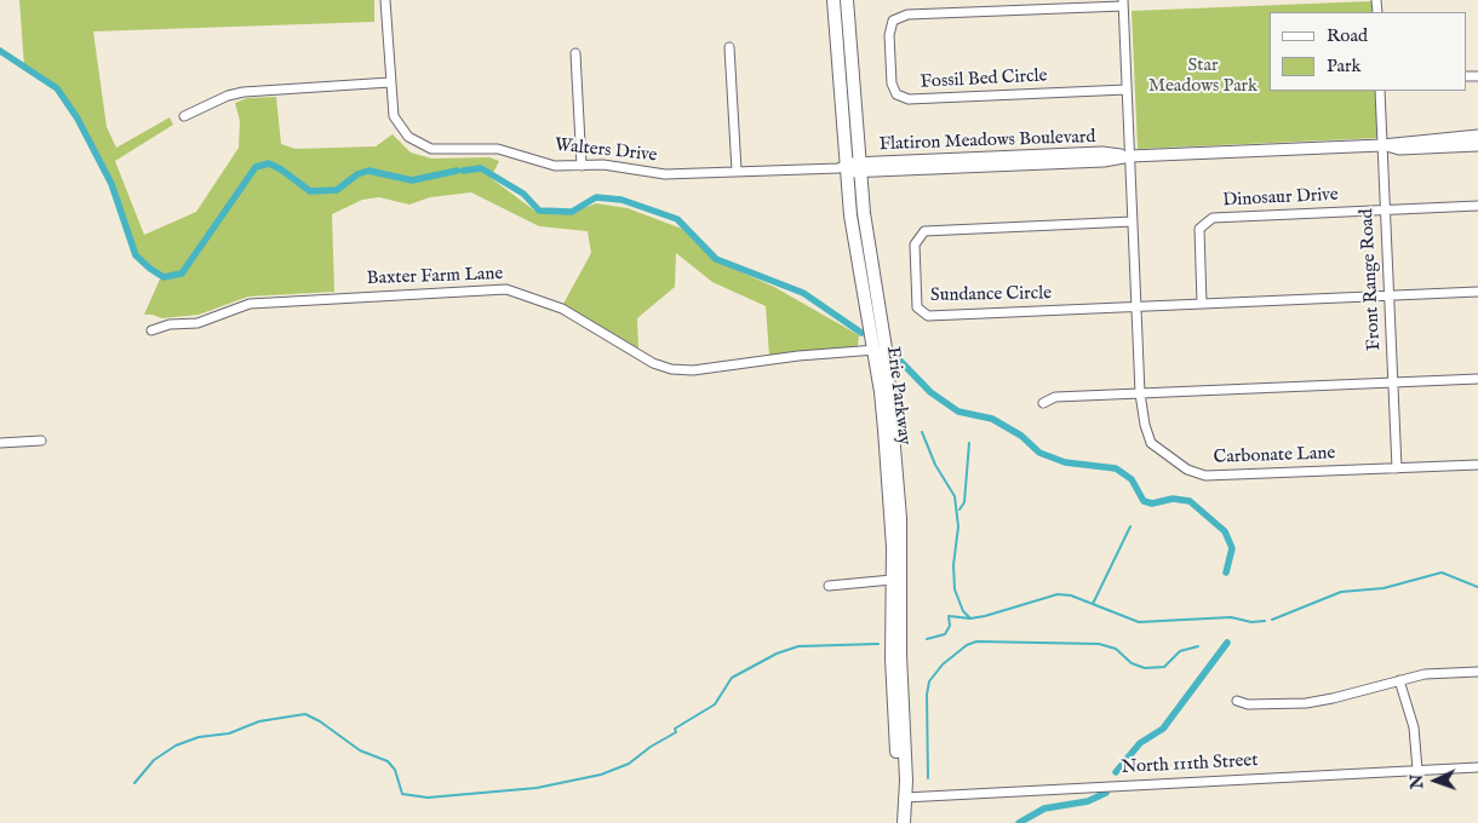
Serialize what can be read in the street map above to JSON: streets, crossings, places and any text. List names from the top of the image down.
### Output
{
  "streets": {
    "main road": ["Erie Parkway"],
    "street": [
      "Fossil Bed Circle",
      "Flatiron Meadows Boulevard",
      "Walters Drive",
      "Dinosaur Drive",
      "Baxter Farm Lane",
      "Front Range Road",
      "Sundance Circle",
      "Carbonate Lane",
      "North 111th Street"
    ]
  },
  "crossings": [
    ["Fossil Bed Circle", "Carbonate Lane"],
    ["Flatiron Meadows Boulevard", "Walters Drive"],
    ["Flatiron Meadows Boulevard", "Front Range Road"],
    ["Flatiron Meadows Boulevard", "Erie Parkway"],
    ["Flatiron Meadows Boulevard", "Carbonate Lane"],
    ["Walters Drive", "Erie Parkway"],
    ["Dinosaur Drive", "Front Range Road"],
    ["Baxter Farm Lane", "Erie Parkway"],
    ["Front Range Road", "Carbonate Lane"],
    ["Sundance Circle", "Carbonate Lane"],
    ["Erie Parkway", "North 111th Street"]
  ],
  "parks": ["Star Meadows Park"],
  "legend": ["Road", "Park"],
  "north": "left"
}
